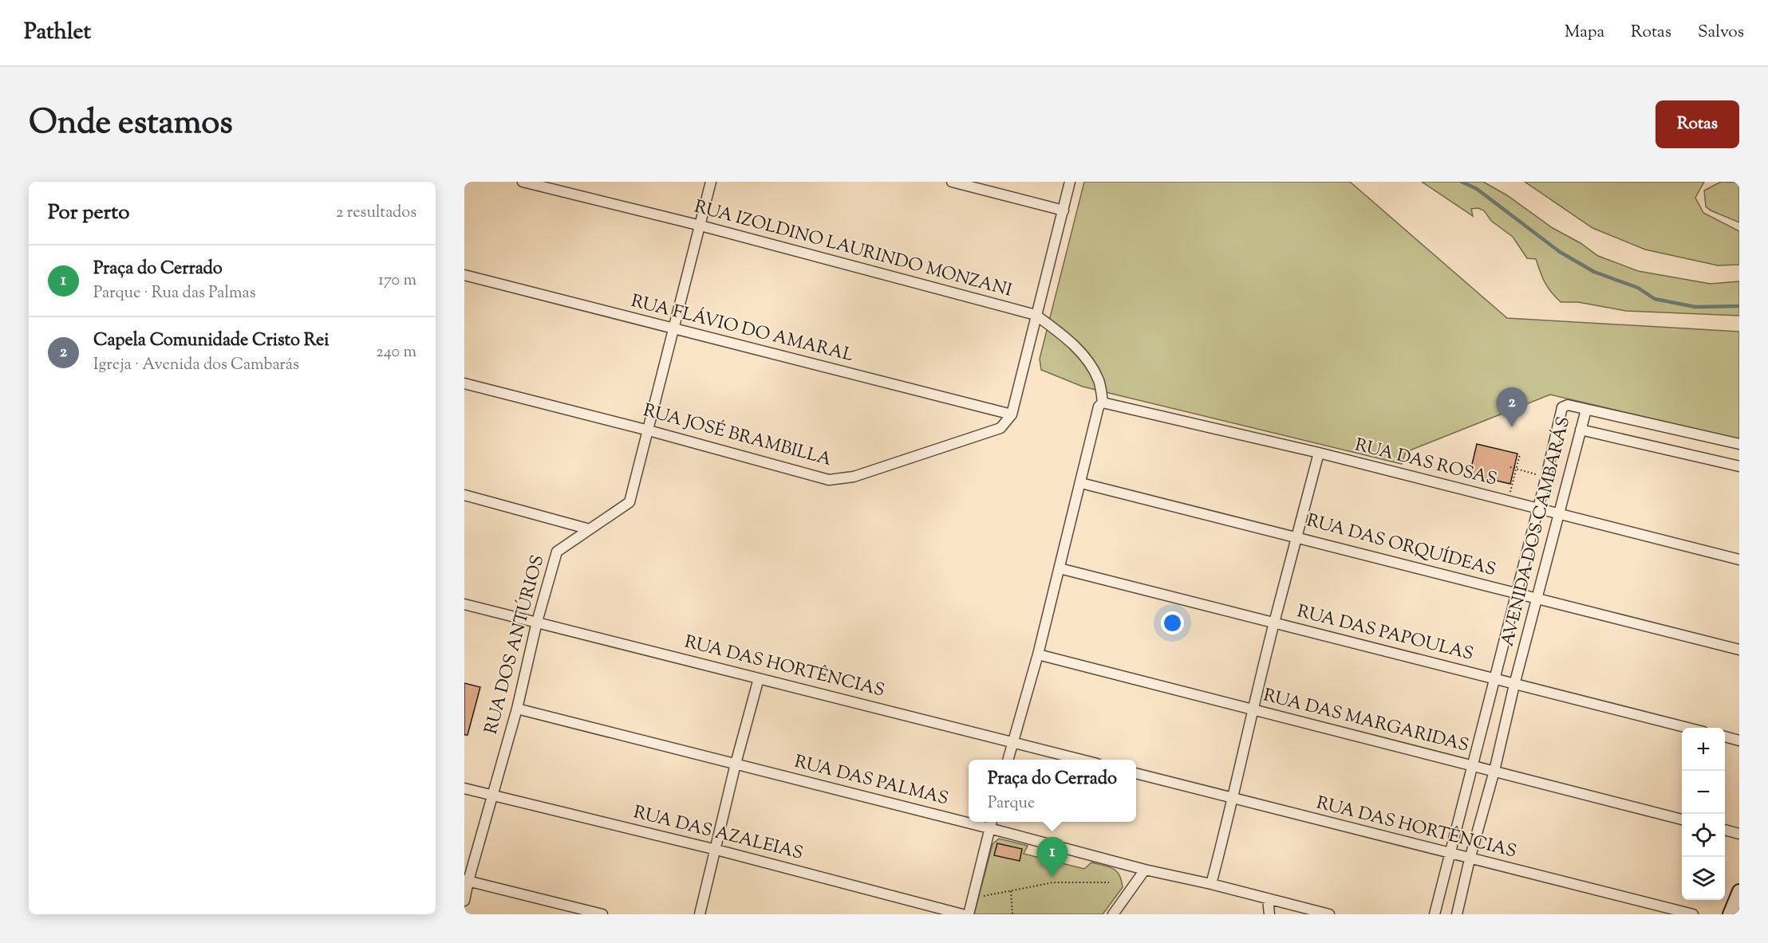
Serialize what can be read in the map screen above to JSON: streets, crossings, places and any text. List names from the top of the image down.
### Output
{
  "streets": {
    "street": [
      "RUA IZOLDINO LAURINDO MONZANI",
      "RUA FLÁVIO DO AMARAL",
      "RUA JOSÉ BRAMBILLA",
      "RUA DAS ROSAS",
      "AVENIDA DOS CAMBARÁS",
      "RUA DAS ORQUÍDEAS",
      "RUA DAS PAPOULAS",
      "RUA DOS ANTÚRIOS",
      "RUA DAS HORTÊNCIAS",
      "RUA DAS MARGARIDAS",
      "RUA DAS PALMAS",
      "RUA DAS AZALEIAS"
    ]
  },
  "crossings": [
    ["RUA IZOLDINO LAURINDO MONZANI", "RUA DOS ANTÚRIOS"],
    ["RUA FLÁVIO DO AMARAL", "RUA JOSÉ BRAMBILLA"],
    ["RUA FLÁVIO DO AMARAL", "RUA DOS ANTÚRIOS"],
    ["RUA JOSÉ BRAMBILLA", "RUA DOS ANTÚRIOS"],
    ["RUA DAS ROSAS", "AVENIDA DOS CAMBARÁS"],
    ["AVENIDA DOS CAMBARÁS", "RUA DAS ORQUÍDEAS"],
    ["AVENIDA DOS CAMBARÁS", "RUA DAS PAPOULAS"],
    ["AVENIDA DOS CAMBARÁS", "RUA DAS HORTÊNCIAS"],
    ["AVENIDA DOS CAMBARÁS", "RUA DAS MARGARIDAS"],
    ["RUA DOS ANTÚRIOS", "RUA DAS HORTÊNCIAS"],
    ["RUA DOS ANTÚRIOS", "RUA DAS PALMAS"],
    ["RUA DOS ANTÚRIOS", "RUA DAS AZALEIAS"]
  ],
  "page": {
    "header": "Pathlet",
    "nav": ["Mapa", "Rotas", "Salvos"],
    "title": "Onde estamos",
    "buttons": "Rotas",
    "heading": ["Por perto", "2 resultados"],
    "list": [
      {
        "mark": "1",
        "name": "Praça do Cerrado",
        "note": "Parque · Rua das Palmas",
        "value": "170 m"
      },
      {
        "mark": "2",
        "name": "Capela Comunidade Cristo Rei",
        "note": "Igreja · Avenida dos Cambarás",
        "value": "240 m"
      }
    ],
    "pins": ["2", "1"],
    "map_buttons": ["+", "−"],
    "popup": ["Praça do Cerrado", "Parque"]
  }
}
